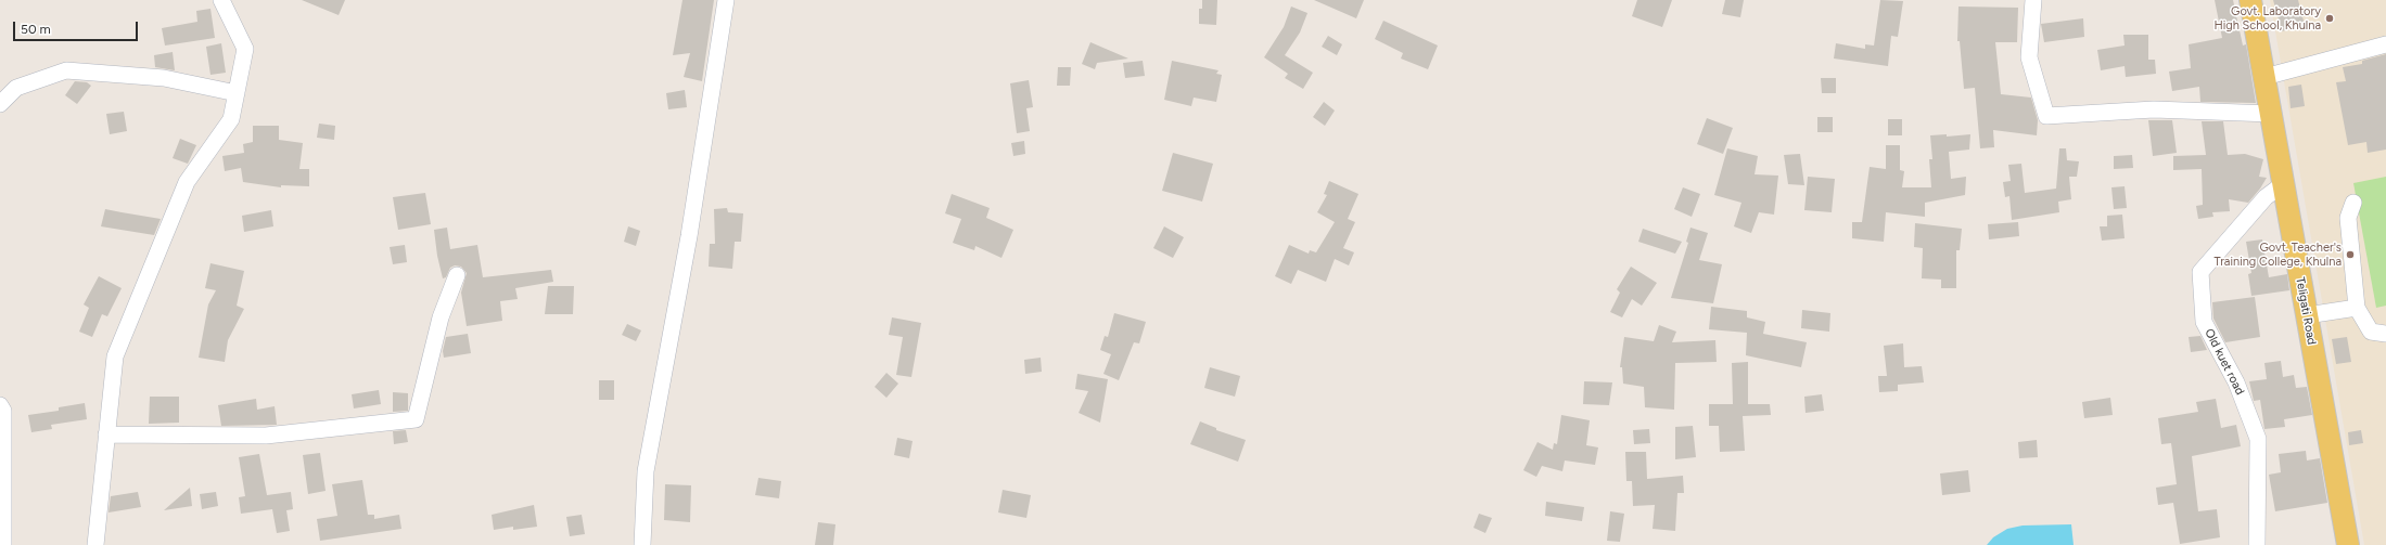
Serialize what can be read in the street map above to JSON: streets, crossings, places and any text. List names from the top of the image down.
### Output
{
  "streets": {
    "main road": ["Teligati Road"],
    "street": ["Old kuet road"]
  },
  "crossings": [
    ["Teligati Road", "Old kuet road"]
  ],
  "places": ["Govt. Laboratory High School, Khulna", "Govt. Teacher's Training College, Khulna"],
  "scale_bar": "50 m"
}
